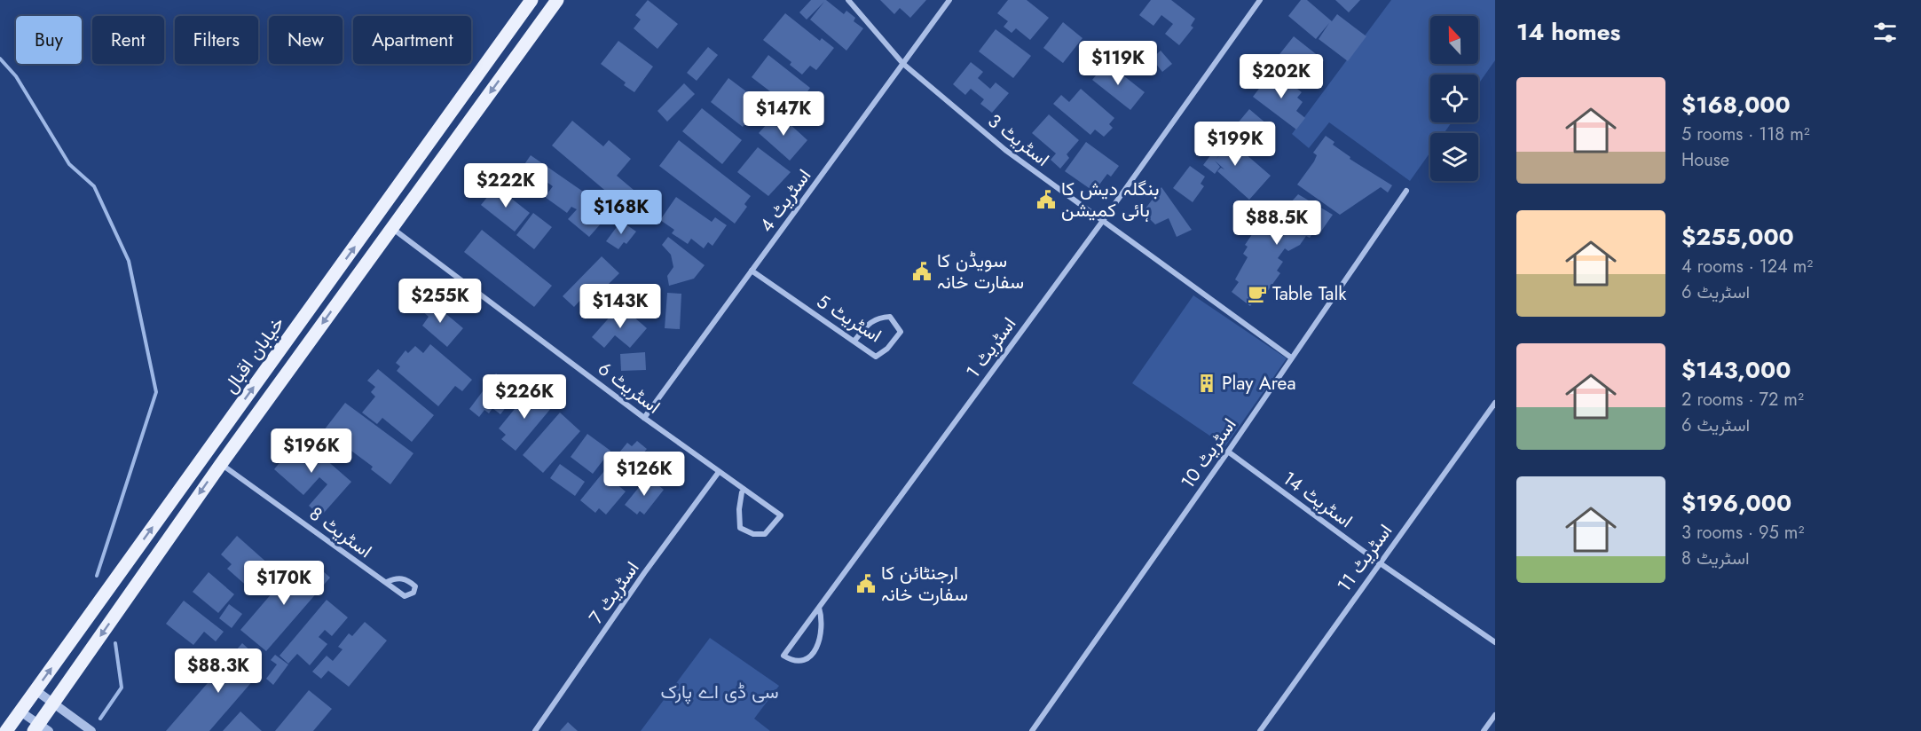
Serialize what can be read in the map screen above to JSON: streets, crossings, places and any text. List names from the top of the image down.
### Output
{
  "streets": {
    "main road": ["خیابان اقبال"],
    "street": [
      "اسٹریٹ 3",
      "اسٹریٹ 4",
      "اسٹریٹ 5",
      "اسٹریٹ 1",
      "اسٹریٹ 6",
      "اسٹریٹ 10",
      "اسٹریٹ 14",
      "اسٹریٹ 8",
      "اسٹریٹ 11",
      "اسٹریٹ 7"
    ]
  },
  "crossings": [
    ["اسٹریٹ 3", "اسٹریٹ 4"],
    ["اسٹریٹ 3", "اسٹریٹ 1"],
    ["اسٹریٹ 3", "اسٹریٹ 10"],
    ["اسٹریٹ 4", "اسٹریٹ 5"],
    ["اسٹریٹ 4", "اسٹریٹ 6"],
    ["خیابان اقبال", "اسٹریٹ 6"],
    ["خیابان اقبال", "اسٹریٹ 8"],
    ["اسٹریٹ 6", "اسٹریٹ 7"],
    ["اسٹریٹ 10", "اسٹریٹ 14"],
    ["اسٹریٹ 14", "اسٹریٹ 11"]
  ],
  "parks": ["سی ڈی اے پارک"],
  "places": {
    "public building": ["بنگلہ دیش کا ہائی کمیشن", "سویڈن کا سفارت خانہ", "ارجنٹائن کا سفارت خانہ"],
    "cafe": ["Table Talk"],
    "building": ["Play Area"]
  },
  "north": "top",
  "page": {
    "heading": "14 homes",
    "chip": [
      "Buy",
      "Rent",
      "Filters",
      "New",
      "Apartment"
    ],
    "price": [
      "$119K",
      "$202K",
      "$147K",
      "$199K",
      "$222K",
      "$168K",
      "$88.5K",
      "$255K",
      "$143K",
      "$226K",
      "$196K",
      "$126K",
      "$170K",
      "$88.3K"
    ],
    "list": [
      {
        "name": "$168,000",
        "note": "5 rooms · 118 m² · House"
      },
      {
        "name": "$255,000",
        "note": "4 rooms · 124 m² · اسٹریٹ 6"
      },
      {
        "name": "$143,000",
        "note": "2 rooms · 72 m² · اسٹریٹ 6"
      },
      {
        "name": "$196,000",
        "note": "3 rooms · 95 m² · اسٹریٹ 8"
      }
    ]
  }
}
